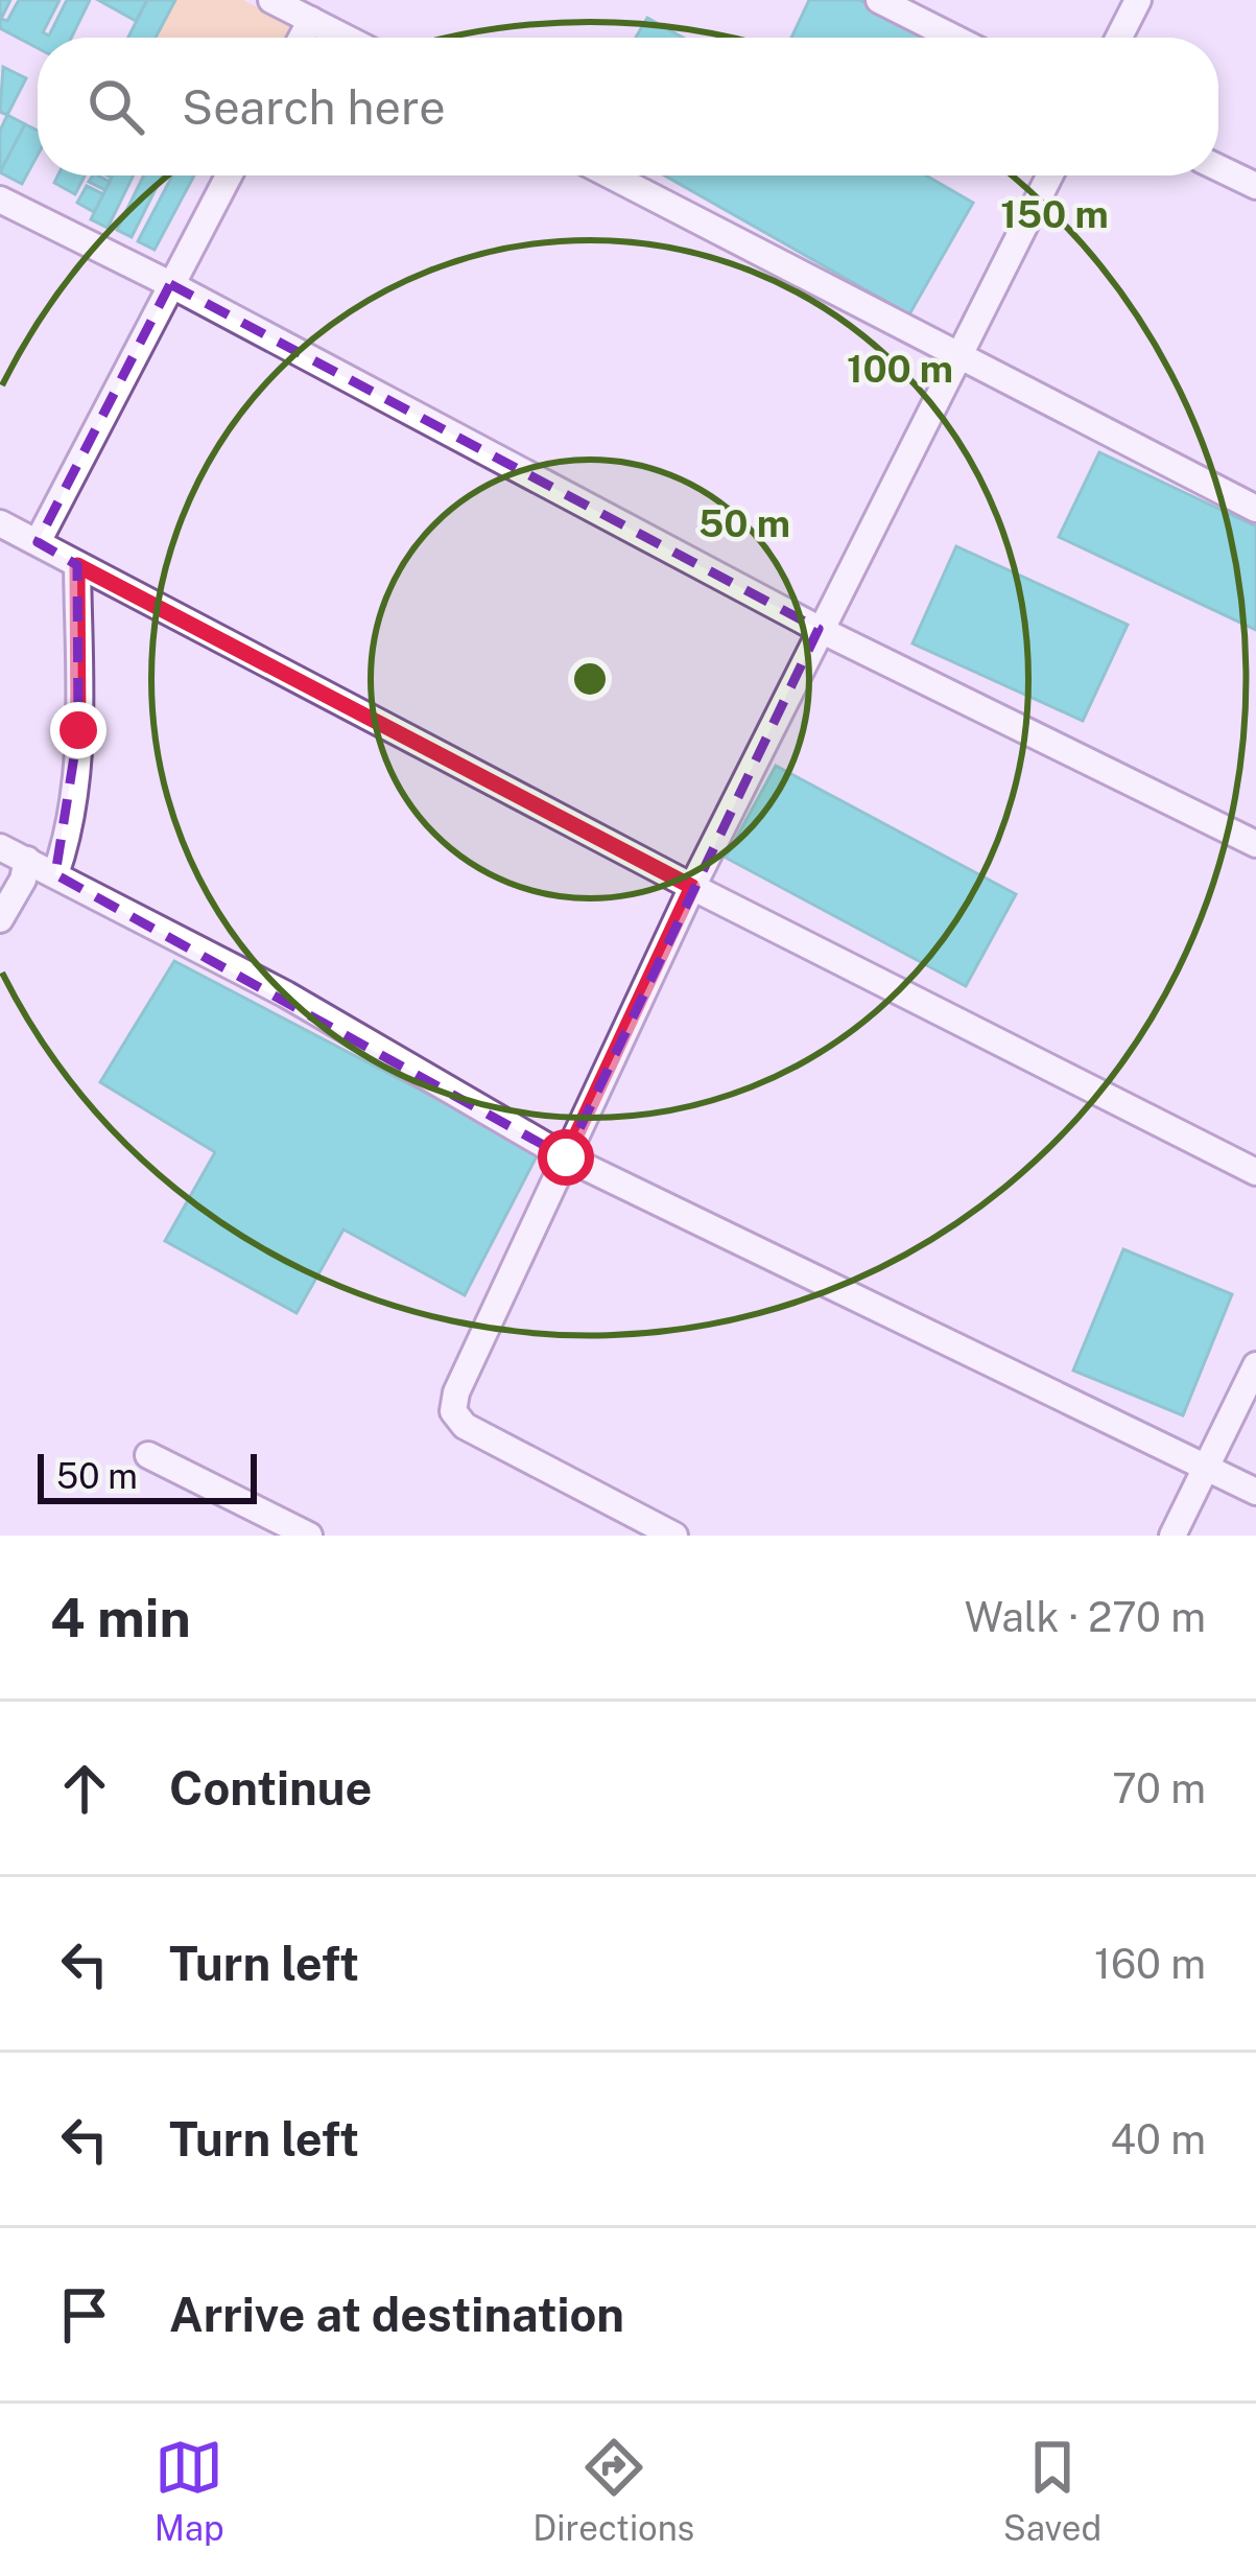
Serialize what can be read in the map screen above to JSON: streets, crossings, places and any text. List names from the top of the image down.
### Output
{
  "scale_bar": "50 m",
  "page": {
    "search": "Search here",
    "scale": "50 m",
    "heading": ["4 min", "Walk · 270 m"],
    "list": [
      ["Continue", "70 m"],
      ["Turn left", "160 m"],
      ["Turn left", "40 m"],
      "Arrive at destination"
    ],
    "nav": ["Map", "Directions", "Saved"]
  },
  "rings": ["150 m", "100 m", "50 m"]
}
